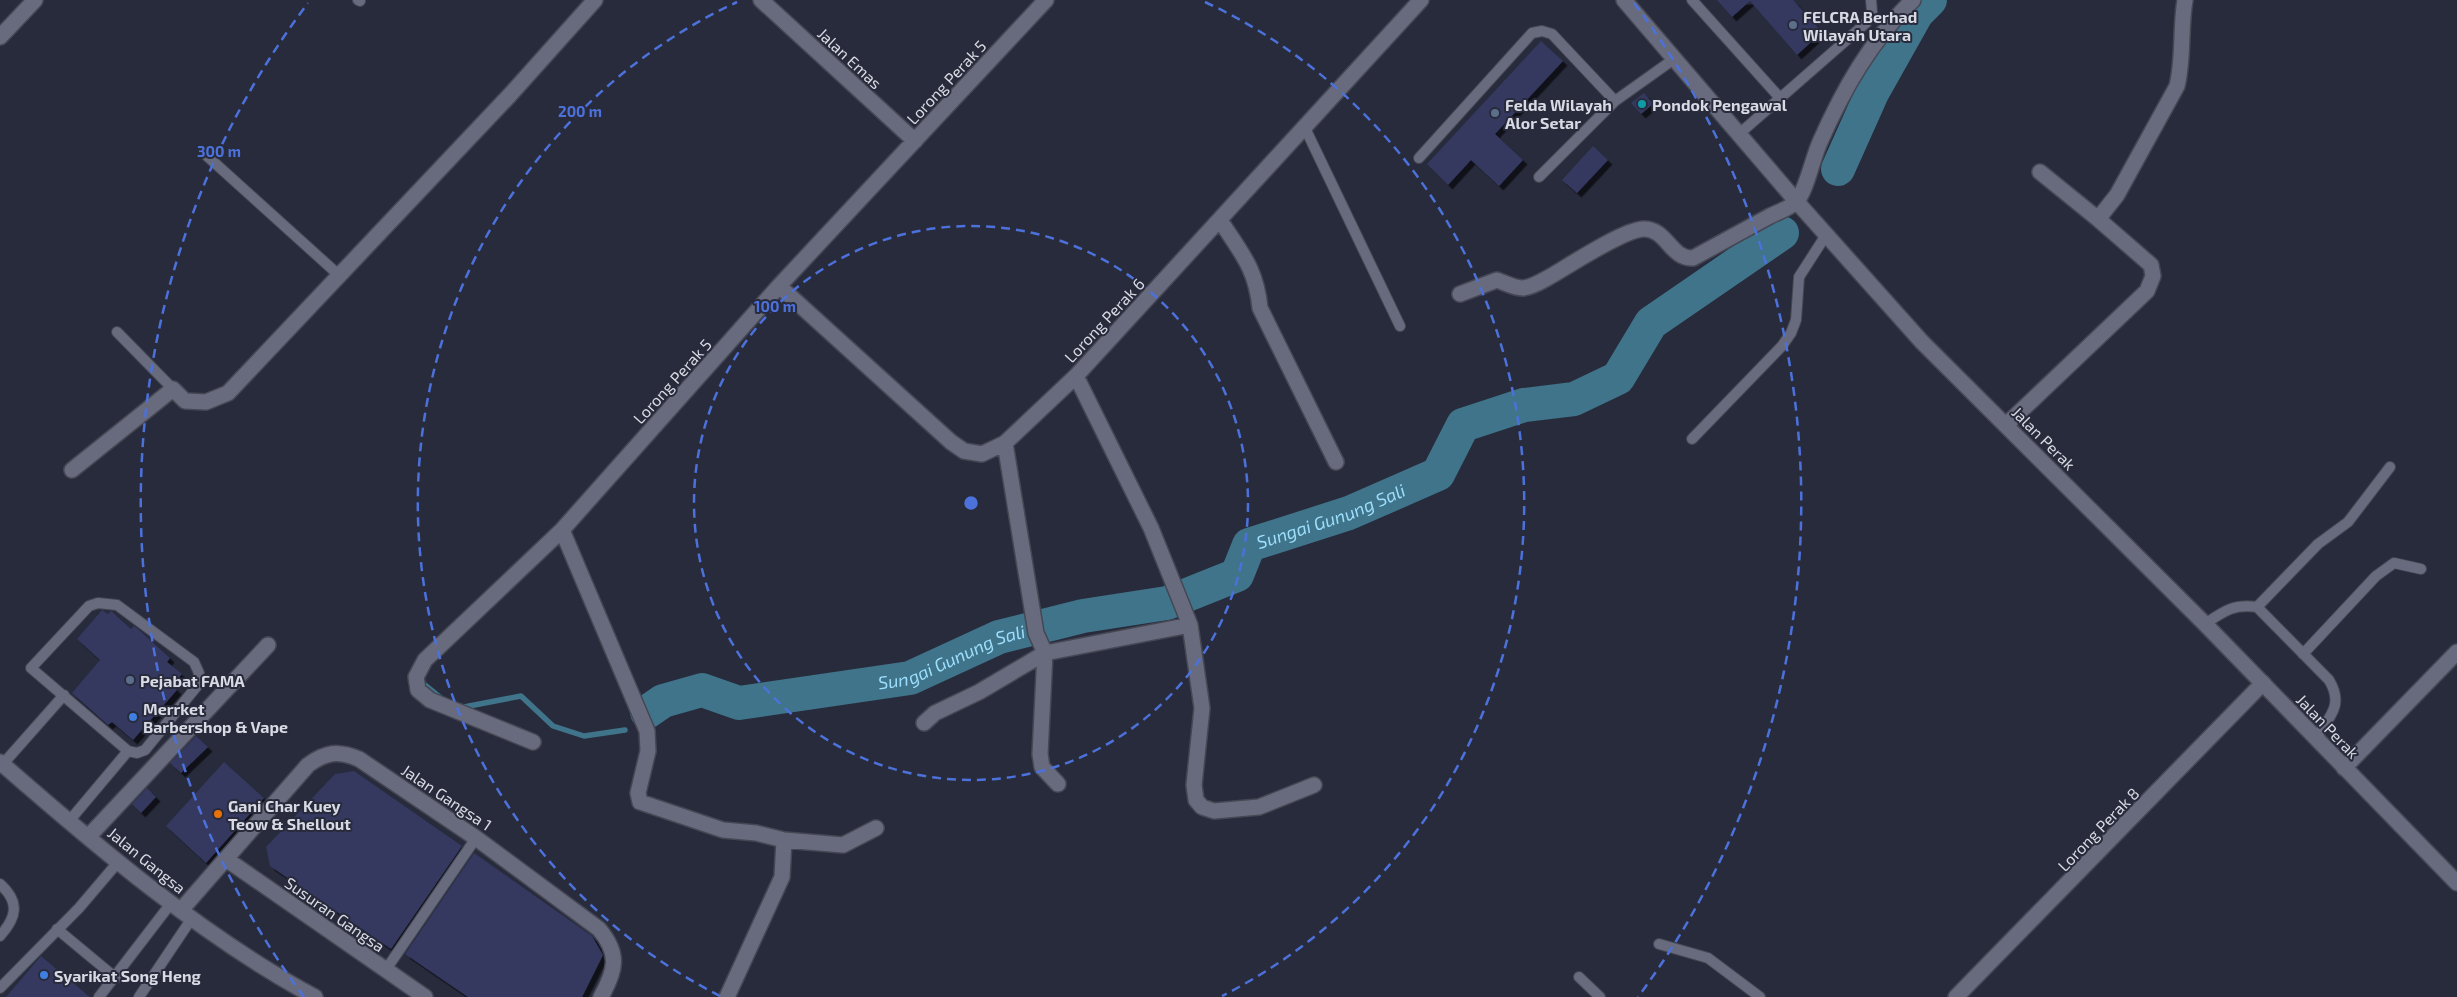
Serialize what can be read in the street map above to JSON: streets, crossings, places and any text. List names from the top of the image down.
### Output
{
  "streets": {
    "street": [
      "Jalan Emas",
      "Lorong Perak 5",
      "Lorong Perak 6",
      "Jalan Perak",
      "Jalan Gangsa 1",
      "Lorong Perak 8",
      "Jalan Gangsa",
      "Susuran Gangsa"
    ]
  },
  "crossings": [
    ["Jalan Emas", "Lorong Perak 5"],
    ["Lorong Perak 5", "Lorong Perak 6"],
    ["Jalan Perak", "Lorong Perak 8"],
    ["Jalan Gangsa 1", "Jalan Gangsa"],
    ["Jalan Gangsa 1", "Susuran Gangsa"]
  ],
  "water": ["Sungai Gunung Sali"],
  "places": [
    "FELCRA Berhad Wilayah Utara",
    "Pondok Pengawal",
    "Felda Wilayah Alor Setar",
    "Pejabat FAMA",
    "Merrket Barbershop & Vape",
    "Gani Char Kuey Teow & Shellout",
    "Syarikat Song Heng"
  ],
  "rings": ["200 m", "300 m", "100 m"]
}
